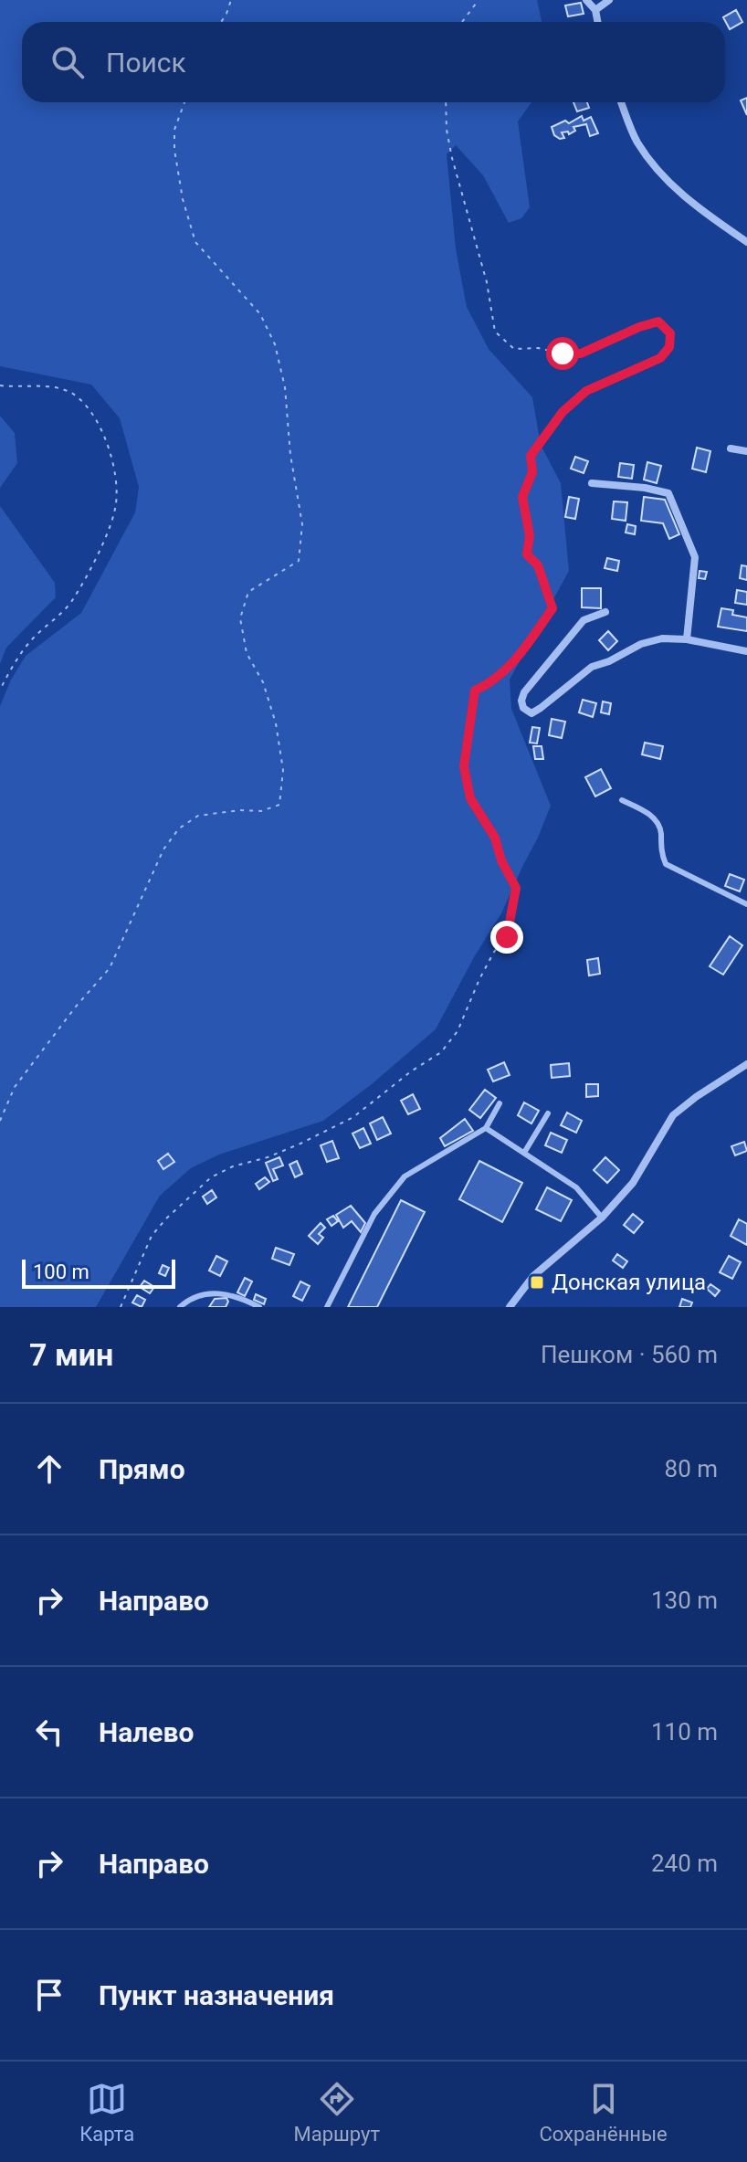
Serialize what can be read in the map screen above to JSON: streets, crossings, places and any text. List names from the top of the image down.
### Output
{
  "places": {
    "transit": ["Донская улица"]
  },
  "scale_bar": "100 m",
  "page": {
    "search": "Поиск",
    "scale": "100 m",
    "heading": ["7 мин", "Пешком · 560 m"],
    "list": [
      ["Прямо", "80 m"],
      ["Направо", "130 m"],
      ["Налево", "110 m"],
      ["Направо", "240 m"],
      "Пункт назначения"
    ],
    "nav": ["Карта", "Маршрут", "Сохранённые"]
  }
}
